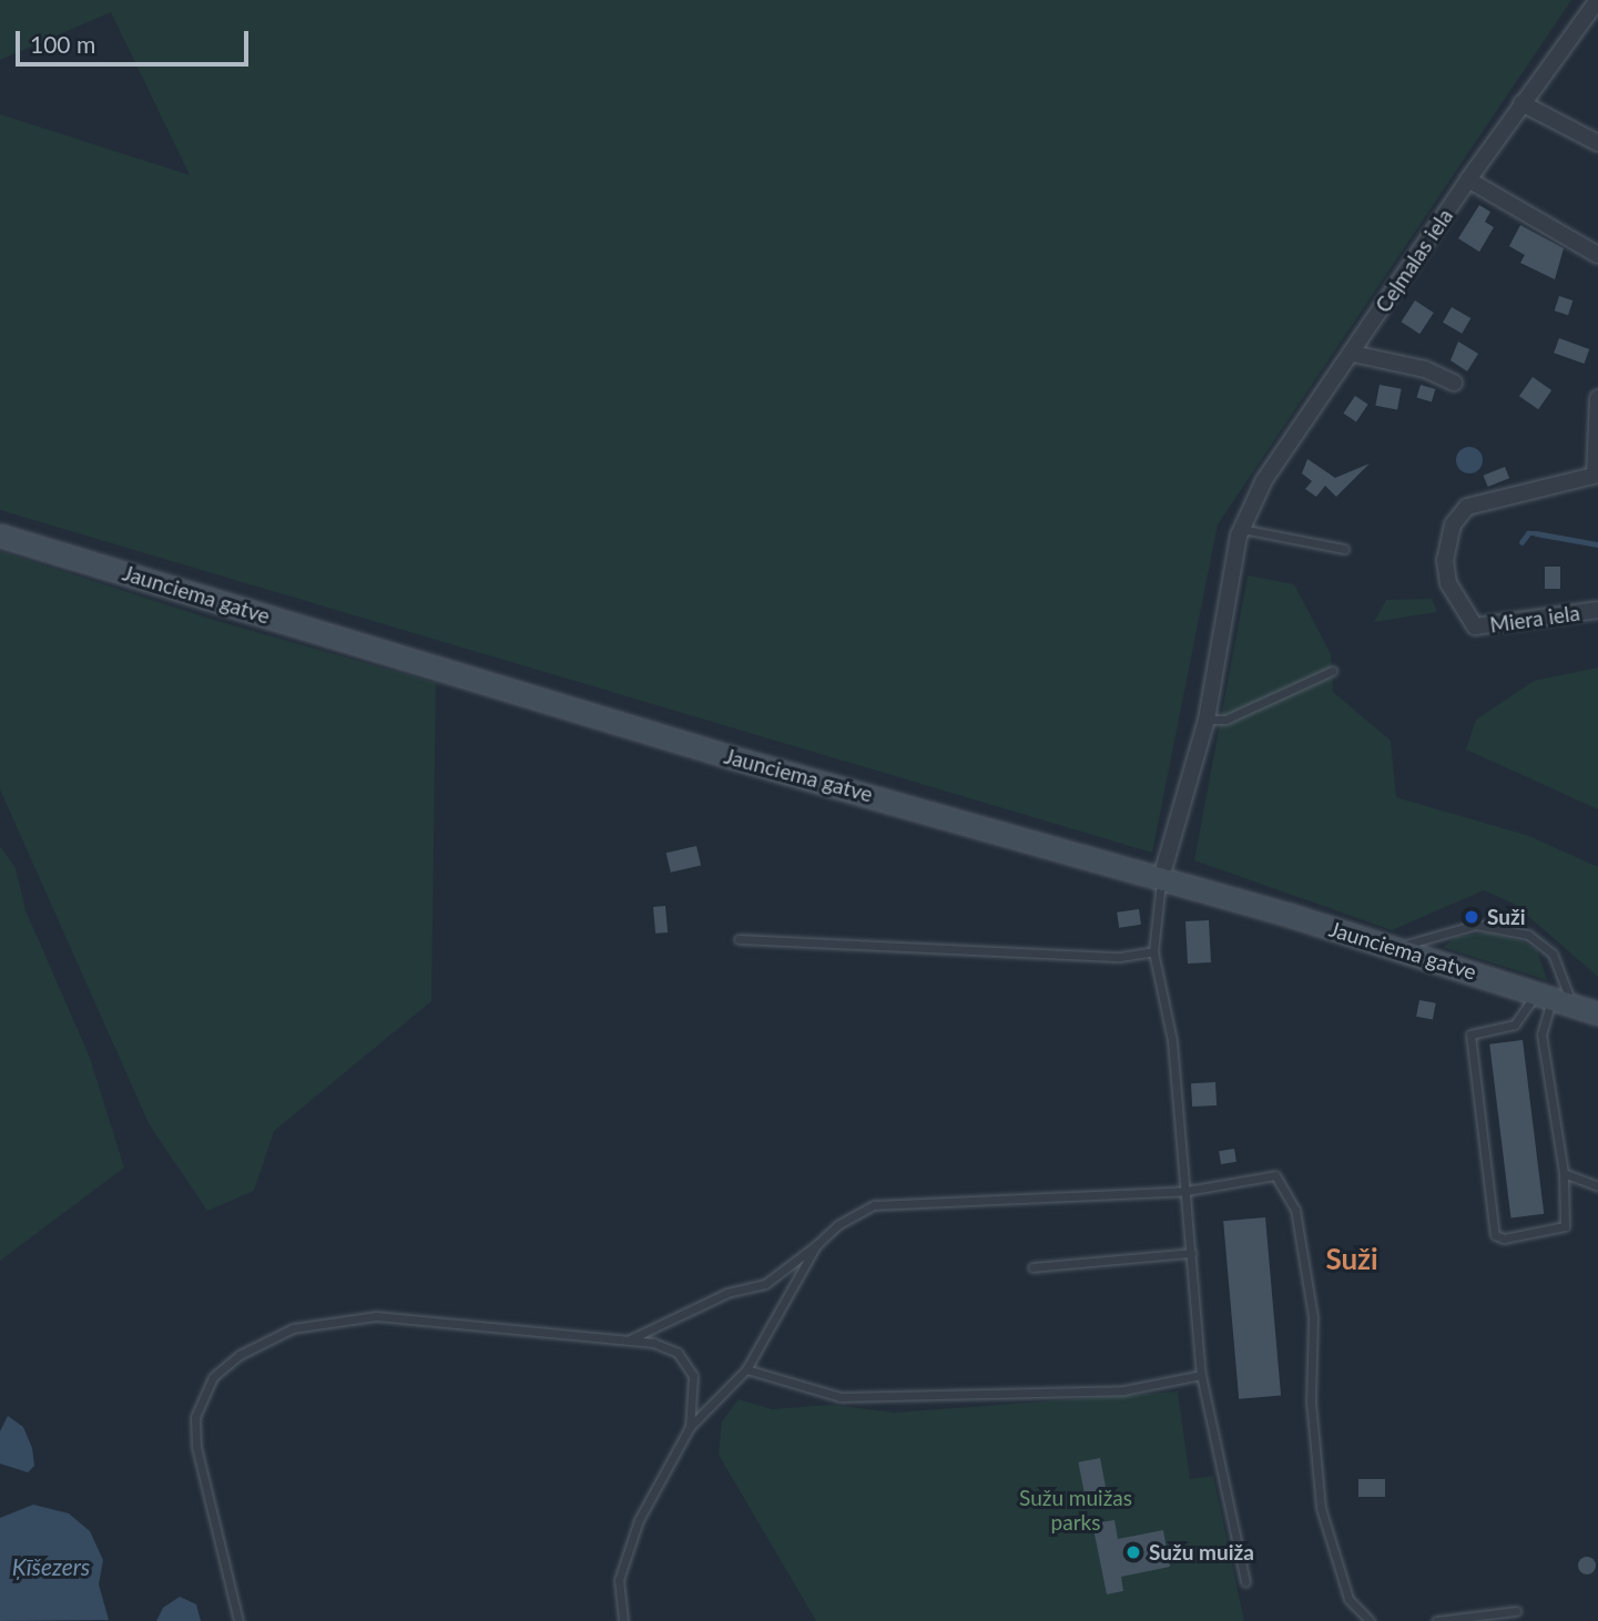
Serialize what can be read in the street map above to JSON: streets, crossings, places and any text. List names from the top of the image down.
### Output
{
  "streets": {
    "main road": ["Jaunciema gatve"],
    "street": ["Ceļmalas iela", "Miera iela"]
  },
  "crossings": [
    ["Ceļmalas iela", "Jaunciema gatve"]
  ],
  "districts": ["Suži"],
  "water": ["Ķīšezers"],
  "parks": ["Sužu muižas parks"],
  "places": ["Suži", "Sužu muiža"],
  "scale_bar": "100 m"
}
